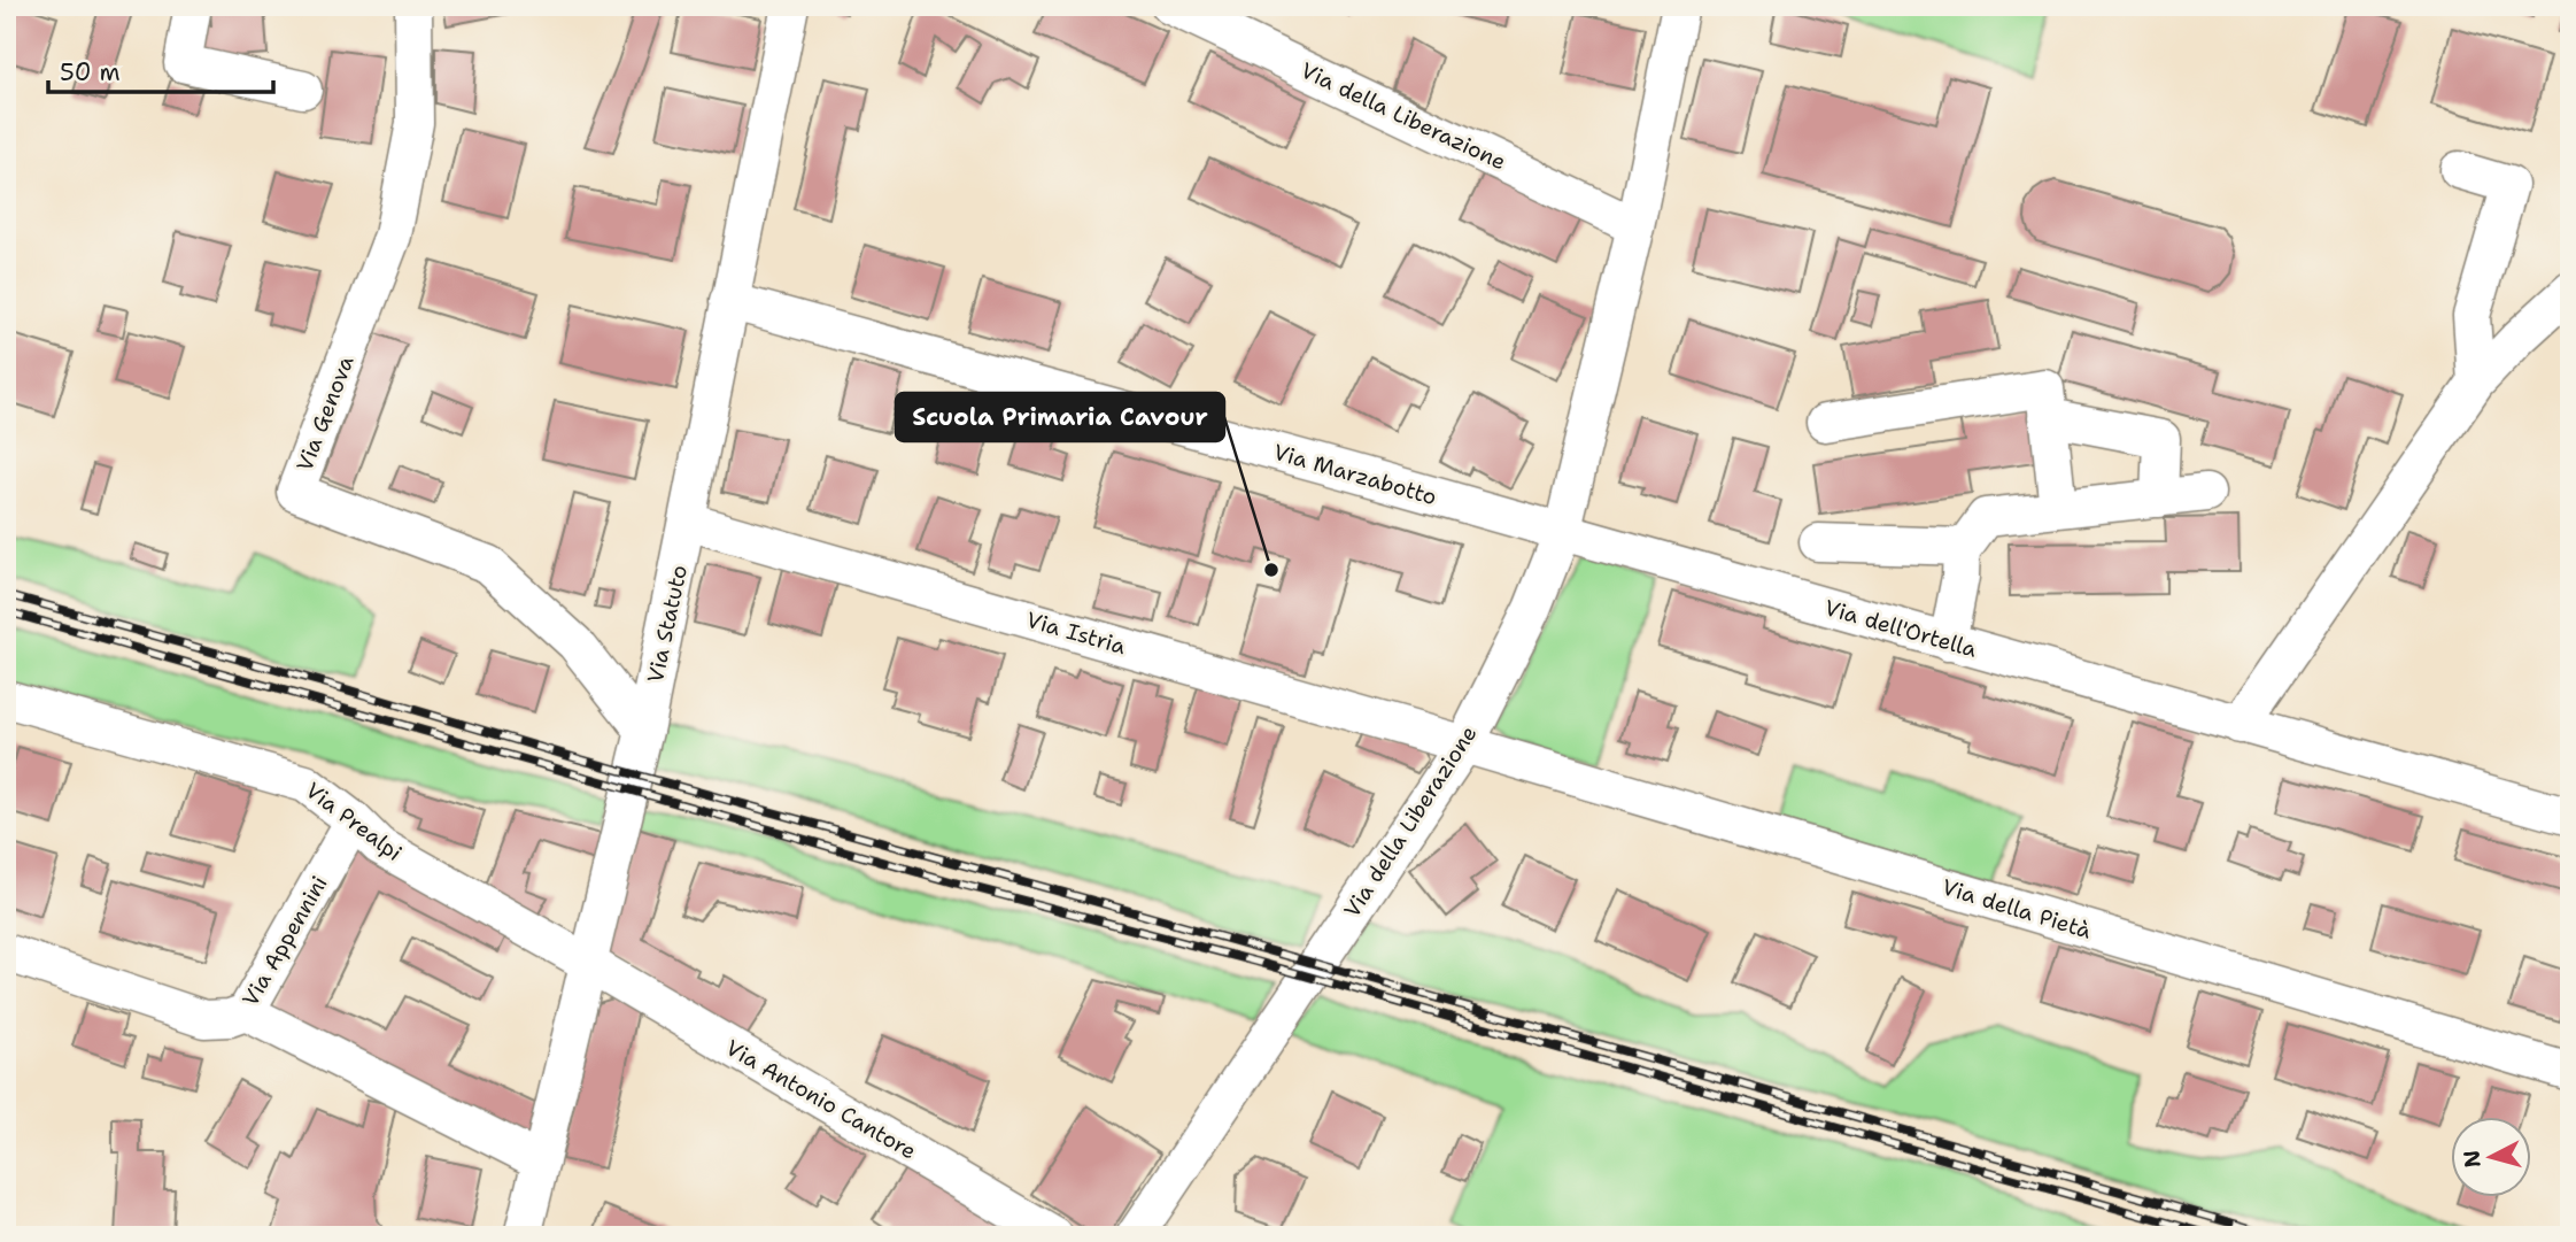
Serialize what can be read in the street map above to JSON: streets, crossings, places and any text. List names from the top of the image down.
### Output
{
  "streets": {
    "street": [
      "Via della Liberazione",
      "Via Genova",
      "Via Marzabotto",
      "Via Statuto",
      "Via dell'Ortella",
      "Via Istria",
      "Via Prealpi",
      "Via della Pietà",
      "Via Appennini",
      "Via Antonio Cantore"
    ]
  },
  "crossings": [
    ["Via della Liberazione", "Via Marzabotto"],
    ["Via della Liberazione", "Via dell'Ortella"],
    ["Via della Liberazione", "Via Istria"],
    ["Via della Liberazione", "Via della Pietà"],
    ["Via Genova", "Via Statuto"],
    ["Via Marzabotto", "Via Statuto"],
    ["Via Marzabotto", "Via dell'Ortella"],
    ["Via Statuto", "Via Istria"],
    ["Via Statuto", "Via Prealpi"],
    ["Via Statuto", "Via Antonio Cantore"],
    ["Via Istria", "Via della Pietà"],
    ["Via Prealpi", "Via Appennini"],
    ["Via Prealpi", "Via Antonio Cantore"]
  ],
  "places": ["Scuola Primaria Cavour"],
  "scale_bar": "50 m",
  "north": "left"
}
